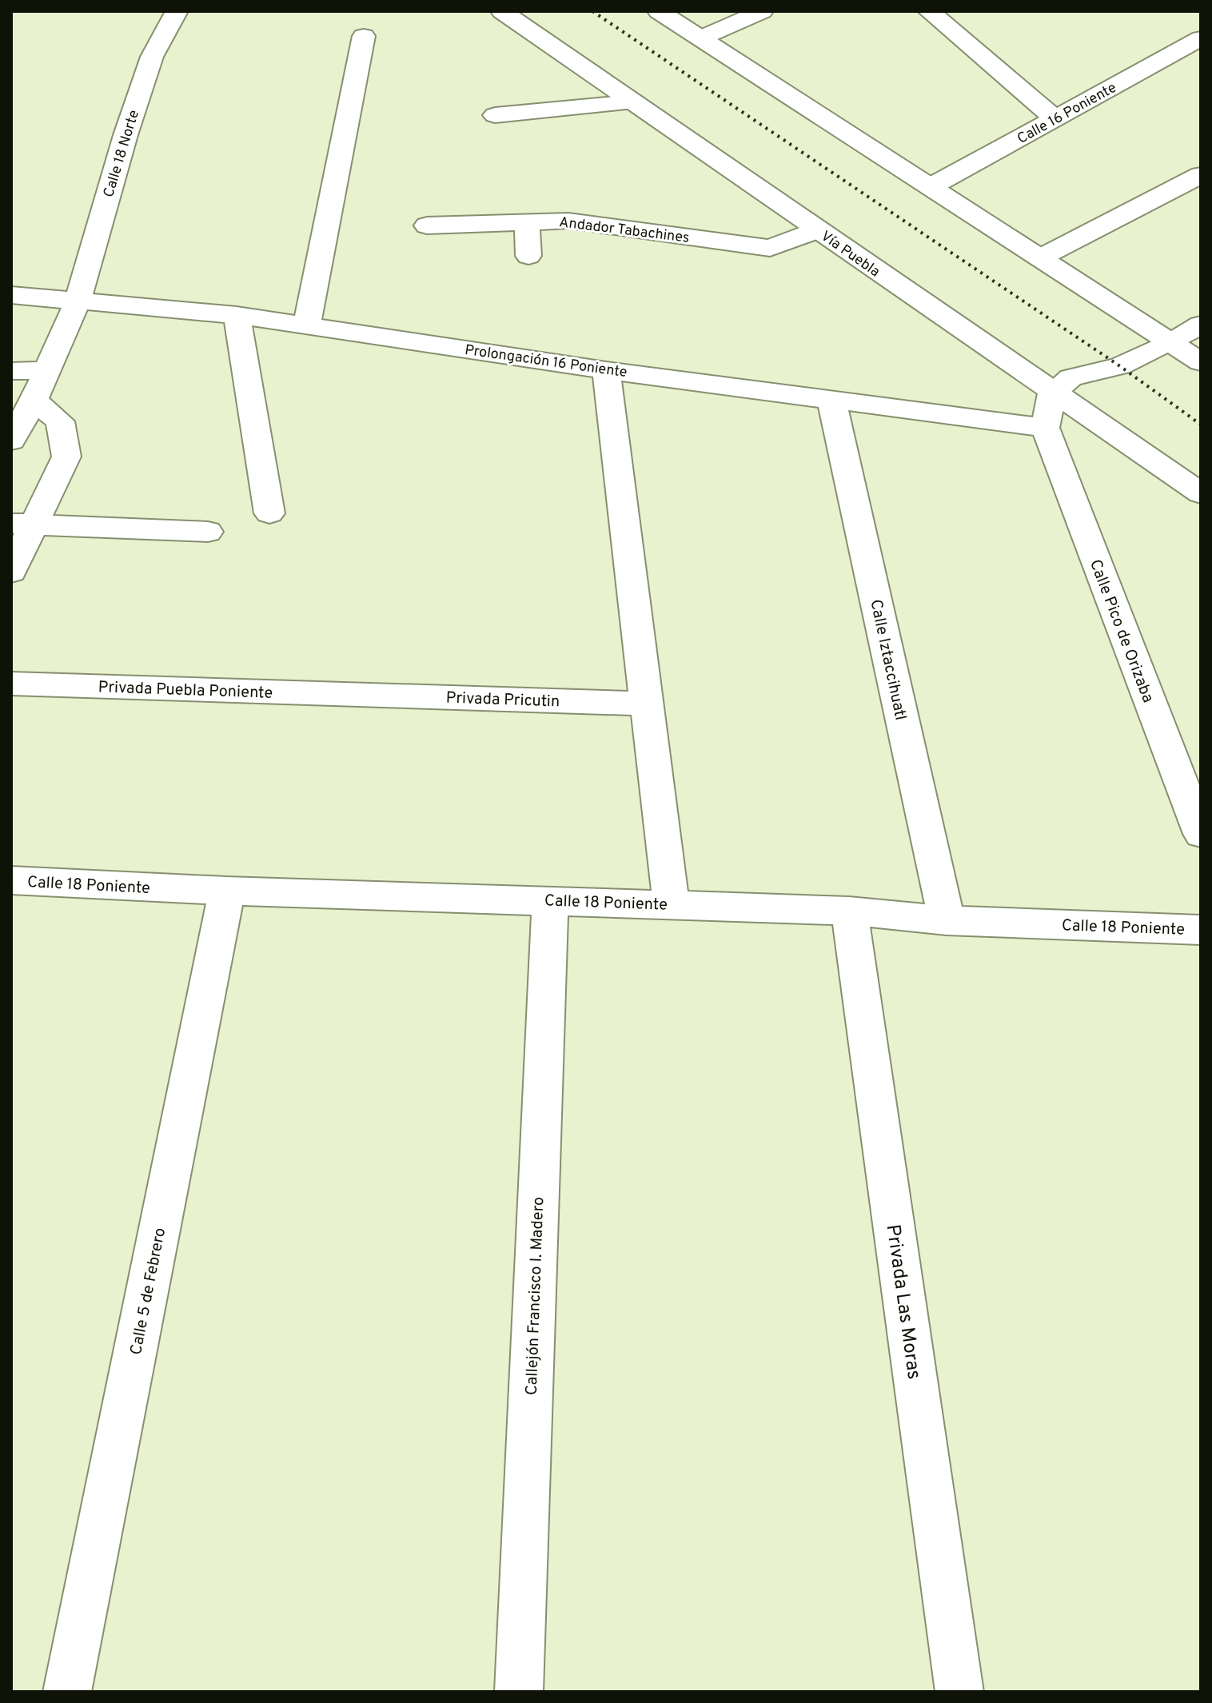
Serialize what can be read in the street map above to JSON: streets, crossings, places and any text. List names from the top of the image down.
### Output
{
  "streets": {
    "street": [
      "Calle 16 Poniente",
      "Calle 18 Norte",
      "Andador Tabachines",
      "Vía Puebla",
      "Prolongación 16 Poniente",
      "Calle Pico de Orizaba",
      "Calle Iztaccihuatl",
      "Privada Puebla Poniente",
      "Privada Pricutin",
      "Calle 18 Poniente",
      "Calle 5 de Febrero",
      "Callejón Francisco I. Madero",
      "Privada Las Moras"
    ]
  },
  "crossings": [
    ["Calle 18 Norte", "Prolongación 16 Poniente"],
    ["Andador Tabachines", "Vía Puebla"],
    ["Prolongación 16 Poniente", "Calle Pico de Orizaba"],
    ["Prolongación 16 Poniente", "Calle Iztaccihuatl"],
    ["Calle Iztaccihuatl", "Calle 18 Poniente"],
    ["Privada Puebla Poniente", "Privada Pricutin"],
    ["Calle 18 Poniente", "Calle 5 de Febrero"],
    ["Calle 18 Poniente", "Callejón Francisco I. Madero"],
    ["Calle 18 Poniente", "Privada Las Moras"]
  ]
}
